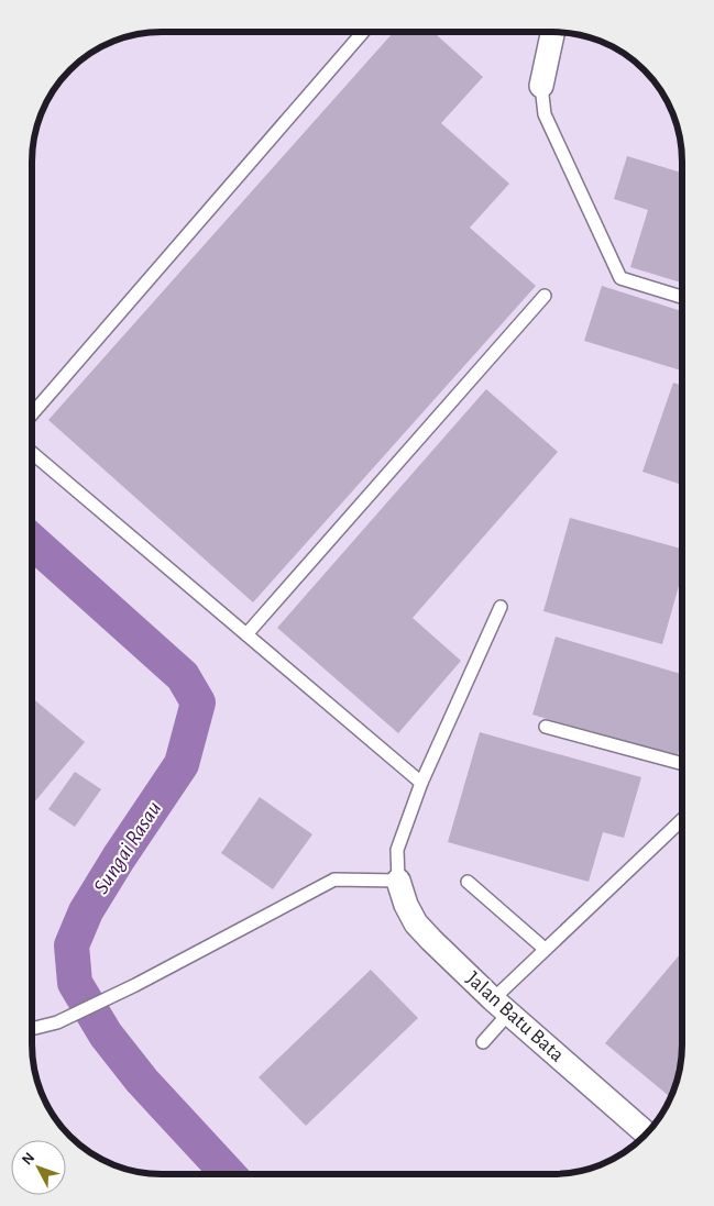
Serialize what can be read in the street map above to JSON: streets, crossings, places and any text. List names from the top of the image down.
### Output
{
  "streets": {
    "street": ["Jalan Batu Bata"]
  },
  "water": ["Sungai Rasau"],
  "north": "top left"
}
